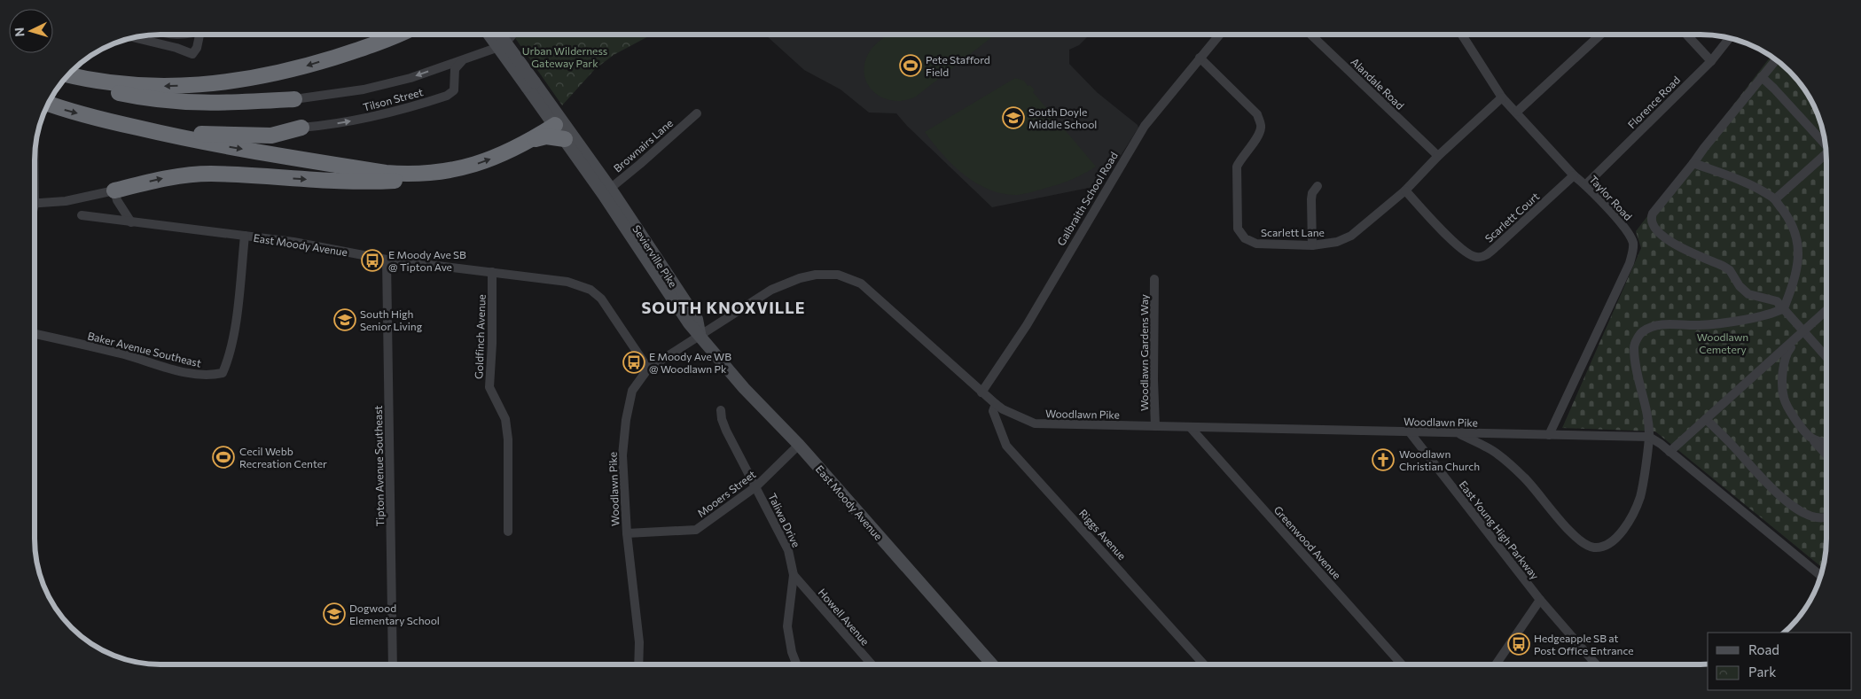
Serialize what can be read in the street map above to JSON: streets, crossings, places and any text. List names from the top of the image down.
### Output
{
  "streets": {
    "main road": ["East Moody Avenue", "Sevierville Pike"],
    "street": [
      "Alandale Road",
      "Tilson Street",
      "Florence Road",
      "Brownairs Lane",
      "Taylor Road",
      "Galbraith School Road",
      "Scarlett Court",
      "Scarlett Lane",
      "Goldfinch Avenue",
      "Baker Avenue Southeast",
      "Woodlawn Gardens Way",
      "Woodlawn Pike",
      "Tipton Avenue Southeast",
      "Mooers Street",
      "Taliwa Drive",
      "East Young High Parkway",
      "Riggs Avenue",
      "Greenwood Avenue",
      "Howell Avenue"
    ]
  },
  "crossings": [
    ["Alandale Road", "Scarlett Lane"],
    ["Florence Road", "Taylor Road"],
    ["Brownairs Lane", "Sevierville Pike"],
    ["Taylor Road", "Scarlett Court"],
    ["Taylor Road", "Scarlett Lane"],
    ["Taylor Road", "Woodlawn Pike"],
    ["Galbraith School Road", "Scarlett Lane"],
    ["Galbraith School Road", "Woodlawn Pike"],
    ["Scarlett Court", "Scarlett Lane"],
    ["East Moody Avenue", "Sevierville Pike"],
    ["East Moody Avenue", "Goldfinch Avenue"],
    ["East Moody Avenue", "Baker Avenue Southeast"],
    ["East Moody Avenue", "Woodlawn Pike"],
    ["East Moody Avenue", "Tipton Avenue Southeast"],
    ["East Moody Avenue", "Mooers Street"],
    ["Sevierville Pike", "Woodlawn Pike"],
    ["Woodlawn Gardens Way", "Woodlawn Pike"],
    ["Woodlawn Pike", "Mooers Street"],
    ["Woodlawn Pike", "East Young High Parkway"],
    ["Woodlawn Pike", "Riggs Avenue"],
    ["Woodlawn Pike", "Greenwood Avenue"],
    ["Mooers Street", "Taliwa Drive"],
    ["Taliwa Drive", "Howell Avenue"]
  ],
  "districts": ["SOUTH KNOXVILLE"],
  "parks": ["Urban Wilderness Gateway Park", "Woodlawn Cemetery"],
  "places": {
    "sports": ["Pete Stafford Field", "Cecil Webb Recreation Center"],
    "school or university": ["South Doyle Middle School", "South High Senior Living", "Dogwood Elementary School"],
    "bus stop": ["E Moody Ave SB @ Tipton Ave", "E Moody Ave WB @ Woodlawn Pk", "Hedgeapple SB at Post Office Entrance"],
    "church": ["Woodlawn Christian Church"]
  },
  "legend": ["Road", "Park"],
  "north": "left"
}
